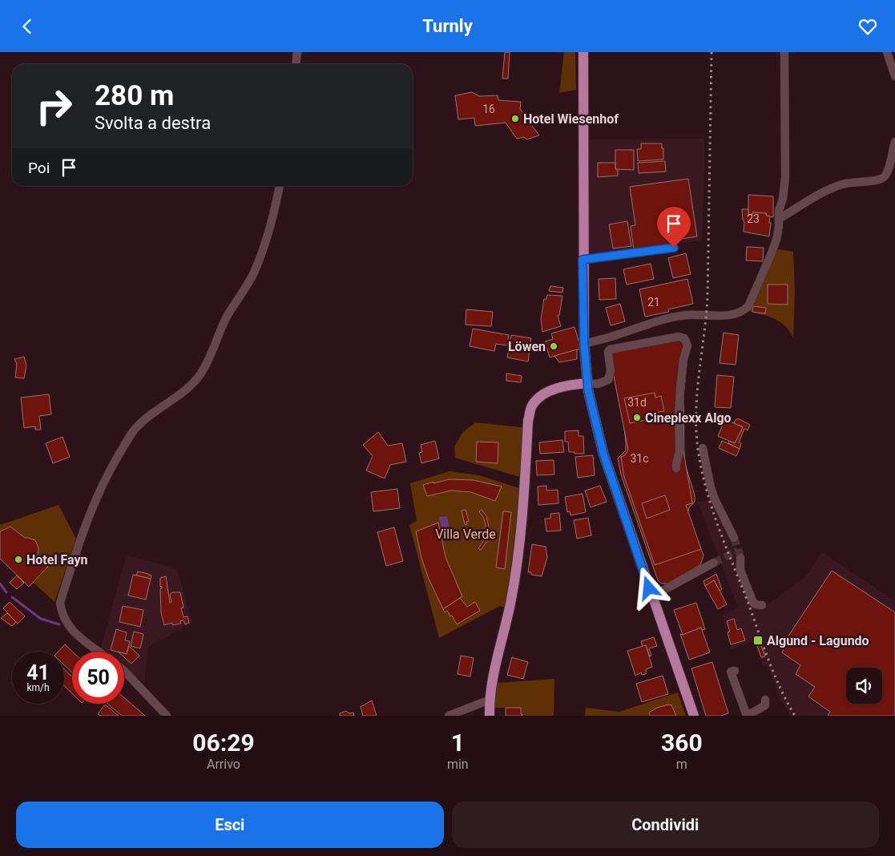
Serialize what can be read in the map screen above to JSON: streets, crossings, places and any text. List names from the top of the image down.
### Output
{
  "parks": ["Villa Verde"],
  "places": {
    "other": [
      "Hotel Wiesenhof",
      "Löwen",
      "Cineplexx Algo",
      "Hotel Fayn"
    ],
    "transit": ["Algund - Lagundo"]
  },
  "house_numbers": [
    "16",
    "23",
    "21",
    "31d",
    "31c"
  ],
  "page": {
    "header": "Turnly",
    "turn": ["280 m", "Svolta a destra"],
    "then": "Poi",
    "speed": "41 km/h",
    "limit": "50",
    "eta": [
      "06:29",
      "Arrivo",
      "1",
      "min",
      "360",
      "m"
    ],
    "buttons": ["Esci", "Condividi"]
  }
}
